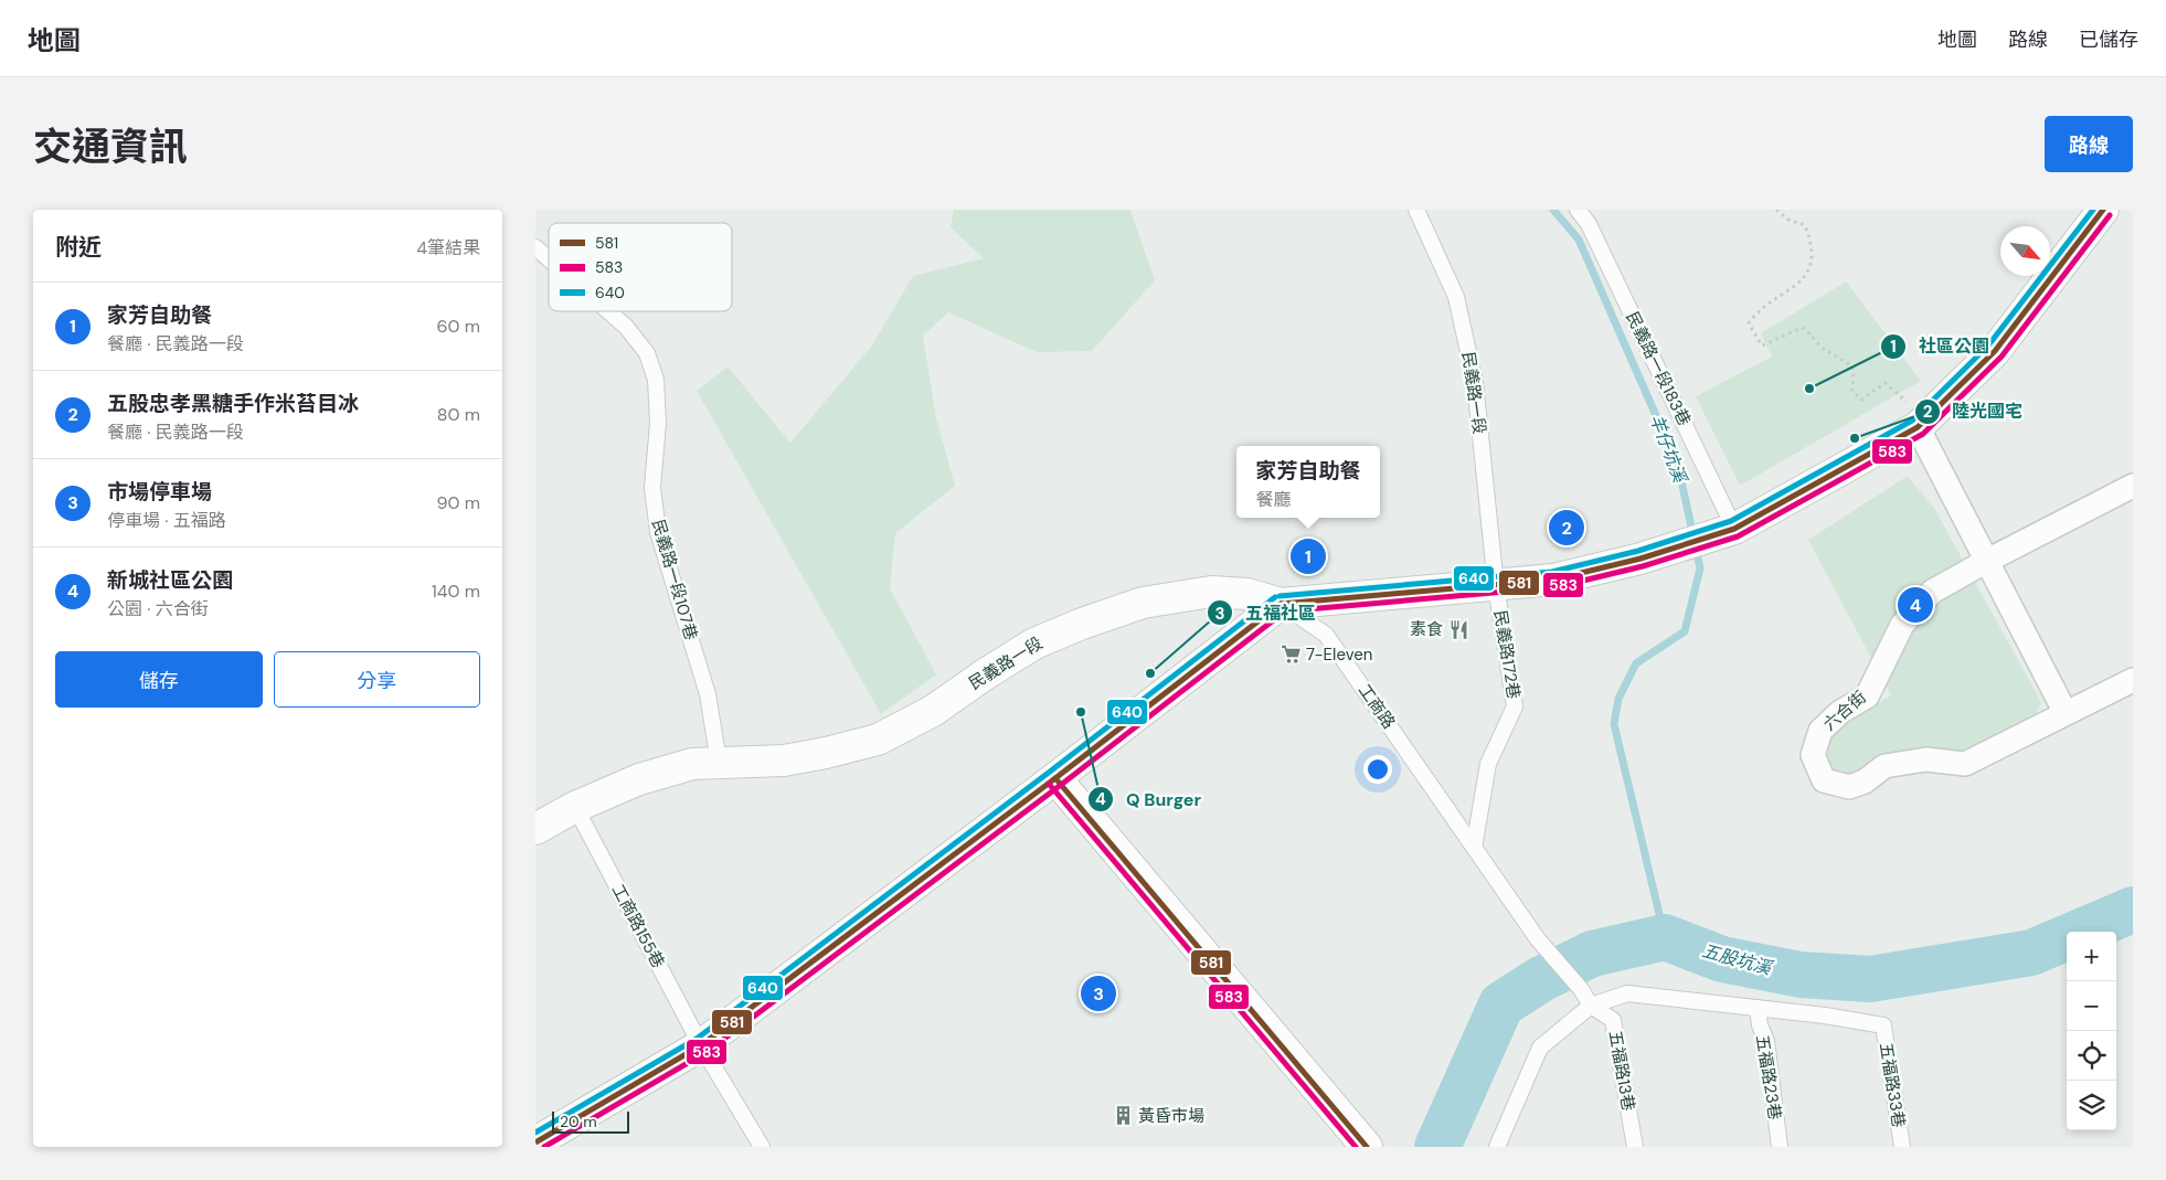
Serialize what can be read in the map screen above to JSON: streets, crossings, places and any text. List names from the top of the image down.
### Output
{
  "streets": {
    "main road": ["民義路一段"],
    "street": ["六合街"],
    "lane": [
      "民義路一段183巷",
      "民義路一段107巷",
      "民義路172巷",
      "工商路",
      "工商路155巷",
      "五福路13巷",
      "五福路23巷",
      "五福路33巷"
    ]
  },
  "crossings": [
    ["民義路一段183巷", "民義路一段"],
    ["民義路一段", "民義路一段107巷"],
    ["民義路一段", "民義路172巷"],
    ["民義路一段", "工商路"],
    ["民義路一段", "工商路155巷"],
    ["民義路172巷", "工商路"],
    ["工商路", "五福路13巷"],
    ["五福路23巷", "五福路33巷"]
  ],
  "water": ["羊仔坑溪", "五股坑溪"],
  "places": {
    "other": [
      "社區公園",
      "陸光國宅",
      "五福社區",
      "Q Burger"
    ],
    "restaurant": ["素食"],
    "supermarket": ["7-Eleven"],
    "building": ["黃昏市場"]
  },
  "lines": ["transit line 581", "transit line 640", "transit line 583"],
  "legend": ["581", "583", "640"],
  "scale_bar": "20 m",
  "north": "bottom right",
  "page": {
    "header": "地圖",
    "nav": ["地圖", "路線", "已儲存"],
    "title": "交通資訊",
    "buttons": [
      "路線",
      ["儲存", "分享"]
    ],
    "heading": ["附近", "4筆結果"],
    "list": [
      {
        "mark": "1",
        "name": "家芳自助餐",
        "note": "餐廳 · 民義路一段",
        "value": "60 m"
      },
      {
        "mark": "2",
        "name": "五股忠孝黑糖手作米苔目冰",
        "note": "餐廳 · 民義路一段",
        "value": "80 m"
      },
      {
        "mark": "3",
        "name": "市場停車場",
        "note": "停車場 · 五福路",
        "value": "90 m"
      },
      {
        "mark": "4",
        "name": "新城社區公園",
        "note": "公園 · 六合街",
        "value": "140 m"
      }
    ],
    "popup": ["家芳自助餐", "餐廳"],
    "pins": [
      "2",
      "1",
      "4",
      "3"
    ],
    "map_buttons": ["+", "−"],
    "scale": "20 m"
  }
}
